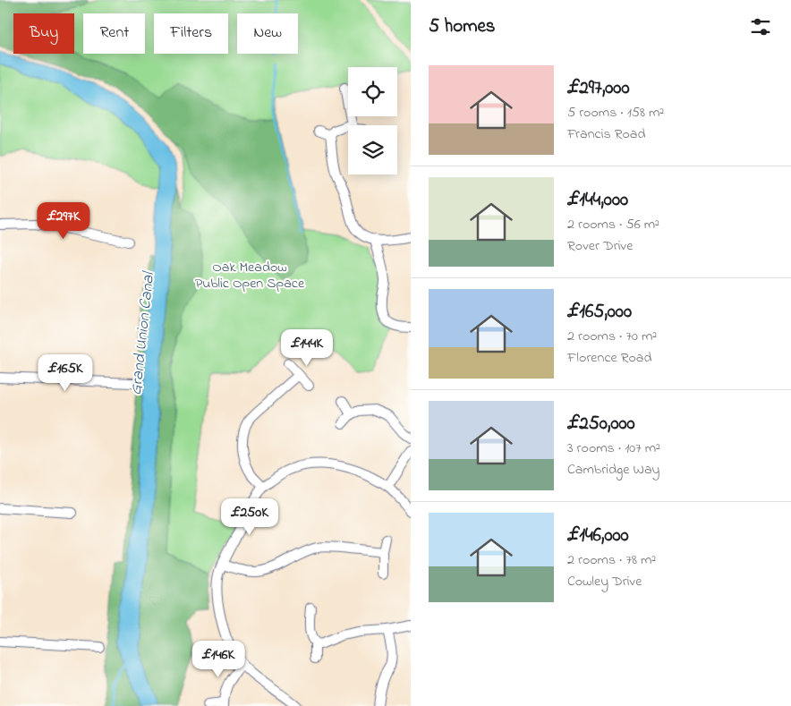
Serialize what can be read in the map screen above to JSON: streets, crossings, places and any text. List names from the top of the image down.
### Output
{
  "water": ["Grand Union Canal"],
  "parks": ["Oak Meadow Public Open Space"],
  "page": {
    "heading": "5 homes",
    "chip": [
      "Buy",
      "Rent",
      "Filters",
      "New"
    ],
    "list": [
      {
        "name": "£297,000",
        "note": "5 rooms · 158 m² · Francis Road"
      },
      {
        "name": "£144,000",
        "note": "2 rooms · 56 m² · Rover Drive"
      },
      {
        "name": "£165,000",
        "note": "2 rooms · 70 m² · Florence Road"
      },
      {
        "name": "£250,000",
        "note": "3 rooms · 107 m² · Cambridge Way"
      },
      {
        "name": "£146,000",
        "note": "2 rooms · 78 m² · Cowley Drive"
      }
    ],
    "price": [
      "£297K",
      "£144K",
      "£165K",
      "£250K",
      "£146K"
    ]
  }
}
